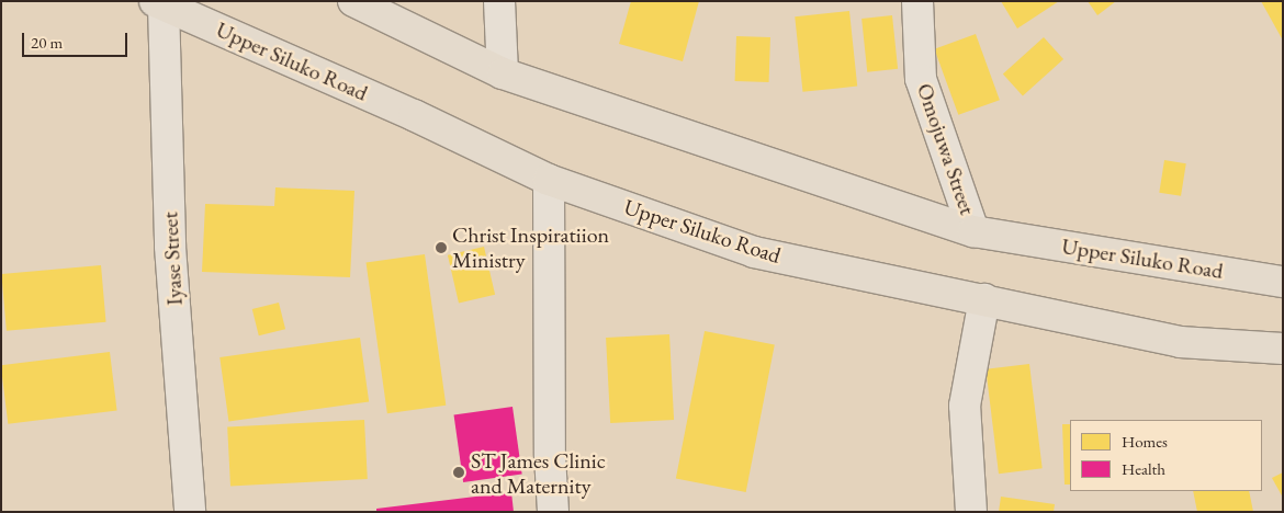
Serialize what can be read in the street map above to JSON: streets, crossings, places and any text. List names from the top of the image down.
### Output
{
  "streets": {
    "main road": ["Upper Siluko Road"],
    "street": ["Omojuwa Street", "Iyase Street"]
  },
  "crossings": [
    ["Upper Siluko Road", "Omojuwa Street"],
    ["Upper Siluko Road", "Iyase Street"]
  ],
  "places": ["Christ Inspiratiion Ministry", "ST James Clinic and Maternity"],
  "legend": ["Homes", "Health"],
  "scale_bar": "20 m"
}
